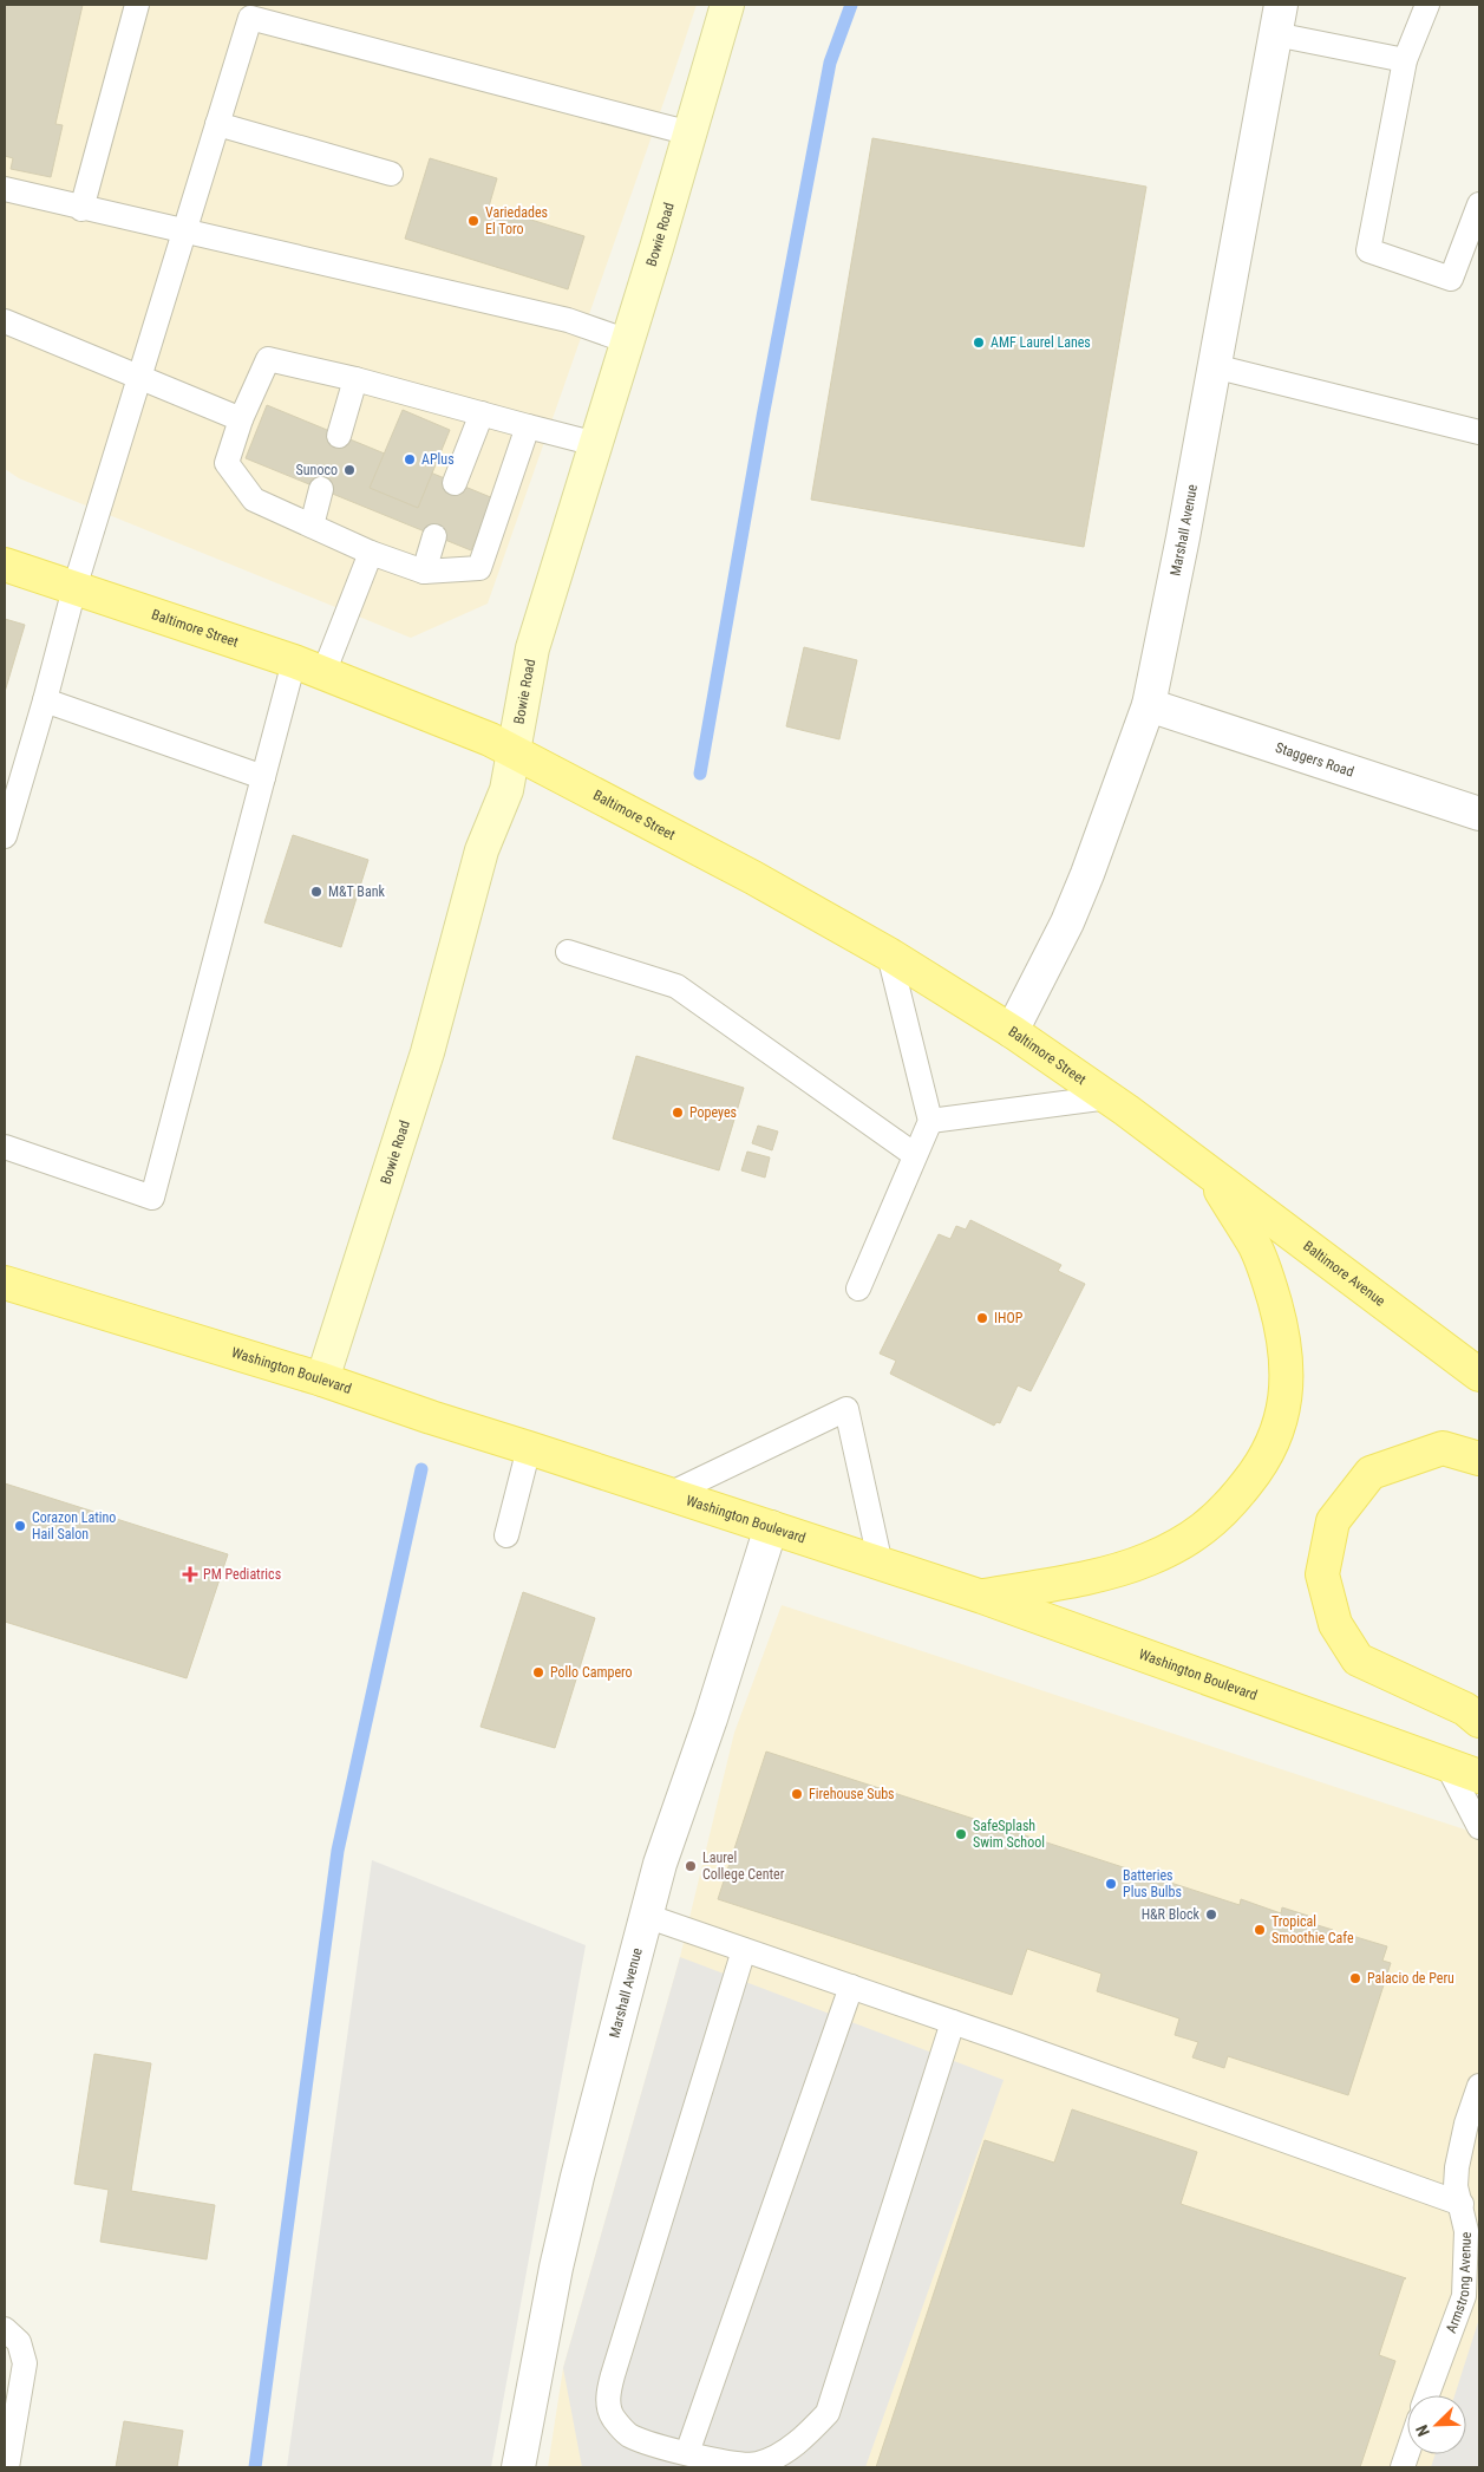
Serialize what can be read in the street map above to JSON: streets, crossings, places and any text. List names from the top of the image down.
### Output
{
  "streets": {
    "main road": ["Baltimore Street", "Baltimore Avenue", "Washington Boulevard"],
    "street": ["Bowie Road", "Marshall Avenue", "Staggers Road"],
    "lane": ["Armstrong Avenue"]
  },
  "crossings": [
    ["Bowie Road", "Baltimore Street"],
    ["Bowie Road", "Washington Boulevard"],
    ["Marshall Avenue", "Baltimore Street"],
    ["Marshall Avenue", "Staggers Road"],
    ["Marshall Avenue", "Washington Boulevard"],
    ["Baltimore Street", "Baltimore Avenue"]
  ],
  "places": {
    "other": [
      "Variedades El Toro",
      "AMF Laurel Lanes",
      "APlus",
      "Sunoco",
      "M&T Bank",
      "Popeyes",
      "IHOP",
      "Corazon Latino Hail Salon",
      "Pollo Campero",
      "Firehouse Subs",
      "SafeSplash Swim School",
      "Laurel College Center",
      "Batteries Plus Bulbs",
      "H&R Block",
      "Tropical Smoothie Cafe",
      "Palacio de Peru"
    ],
    "health": ["PM Pediatrics"]
  },
  "north": "bottom left"
}
